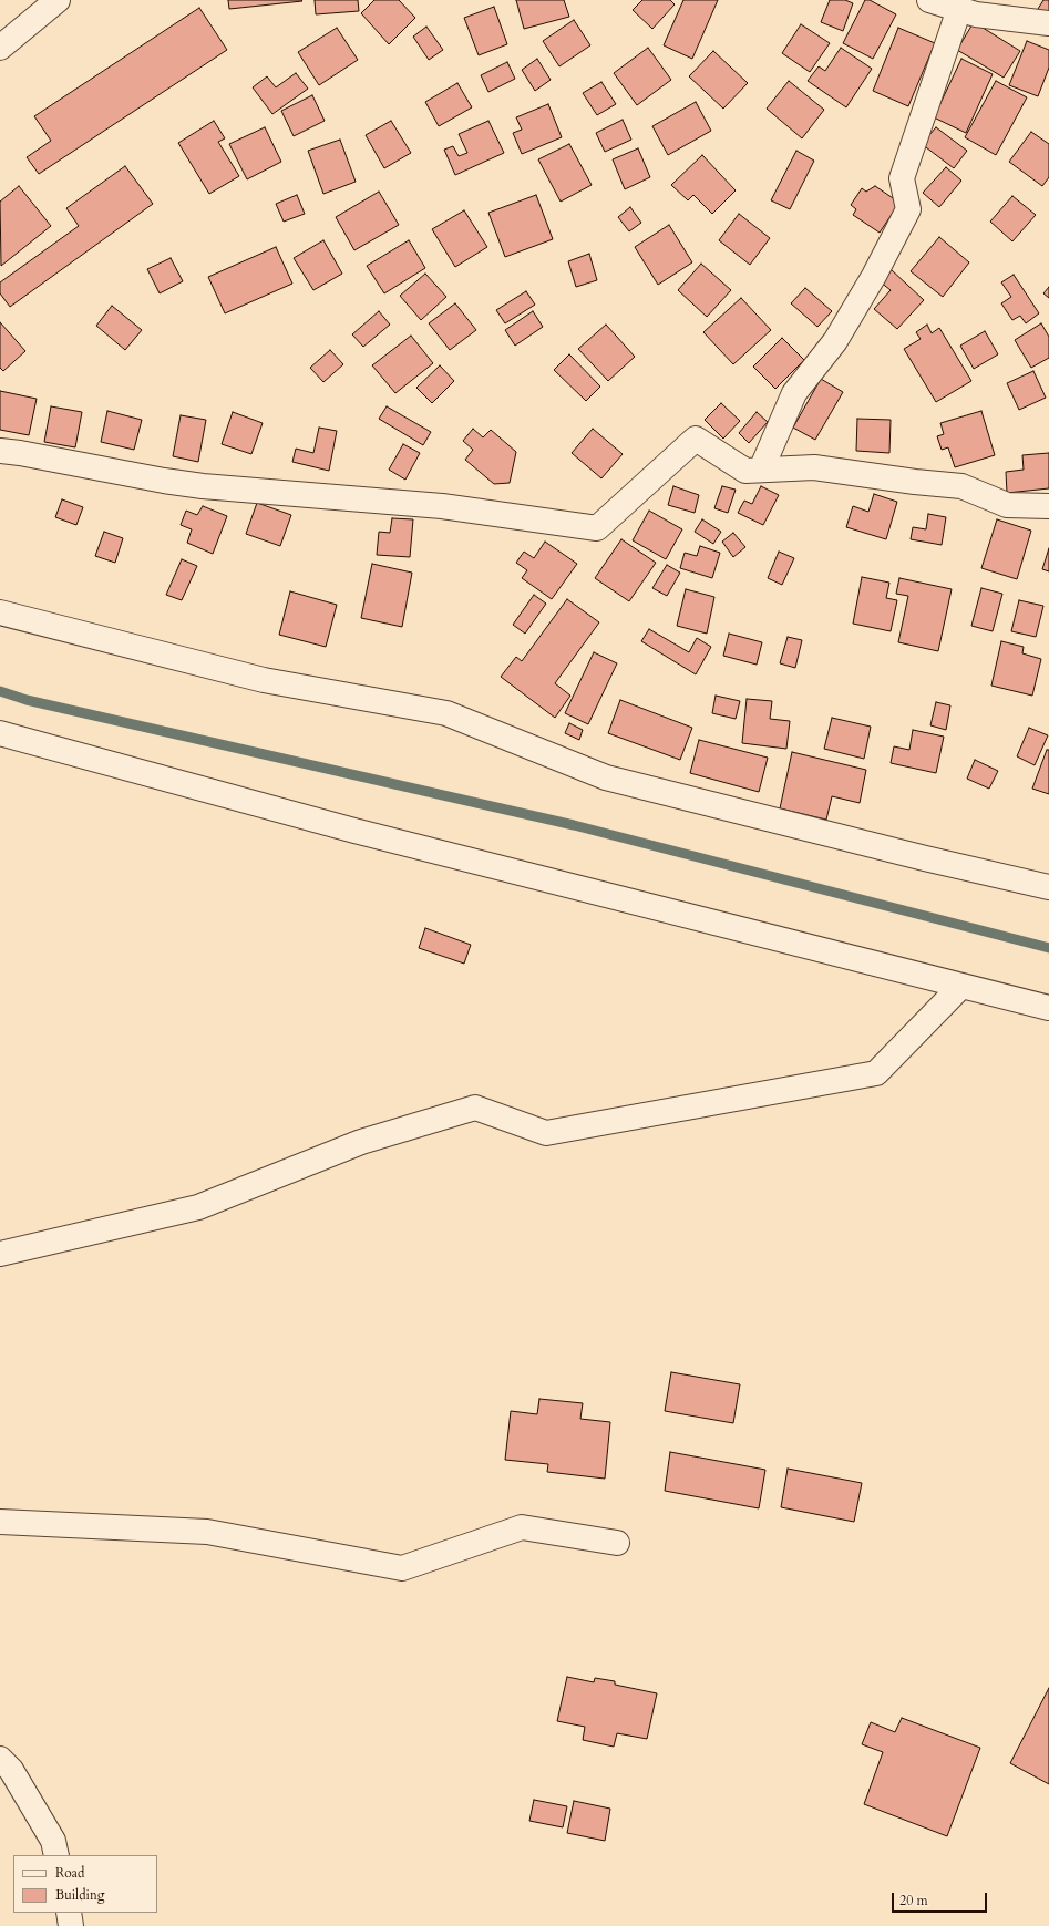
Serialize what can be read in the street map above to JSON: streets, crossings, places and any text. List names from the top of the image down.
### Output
{
  "legend": ["Road", "Building"],
  "scale_bar": "20 m"
}
